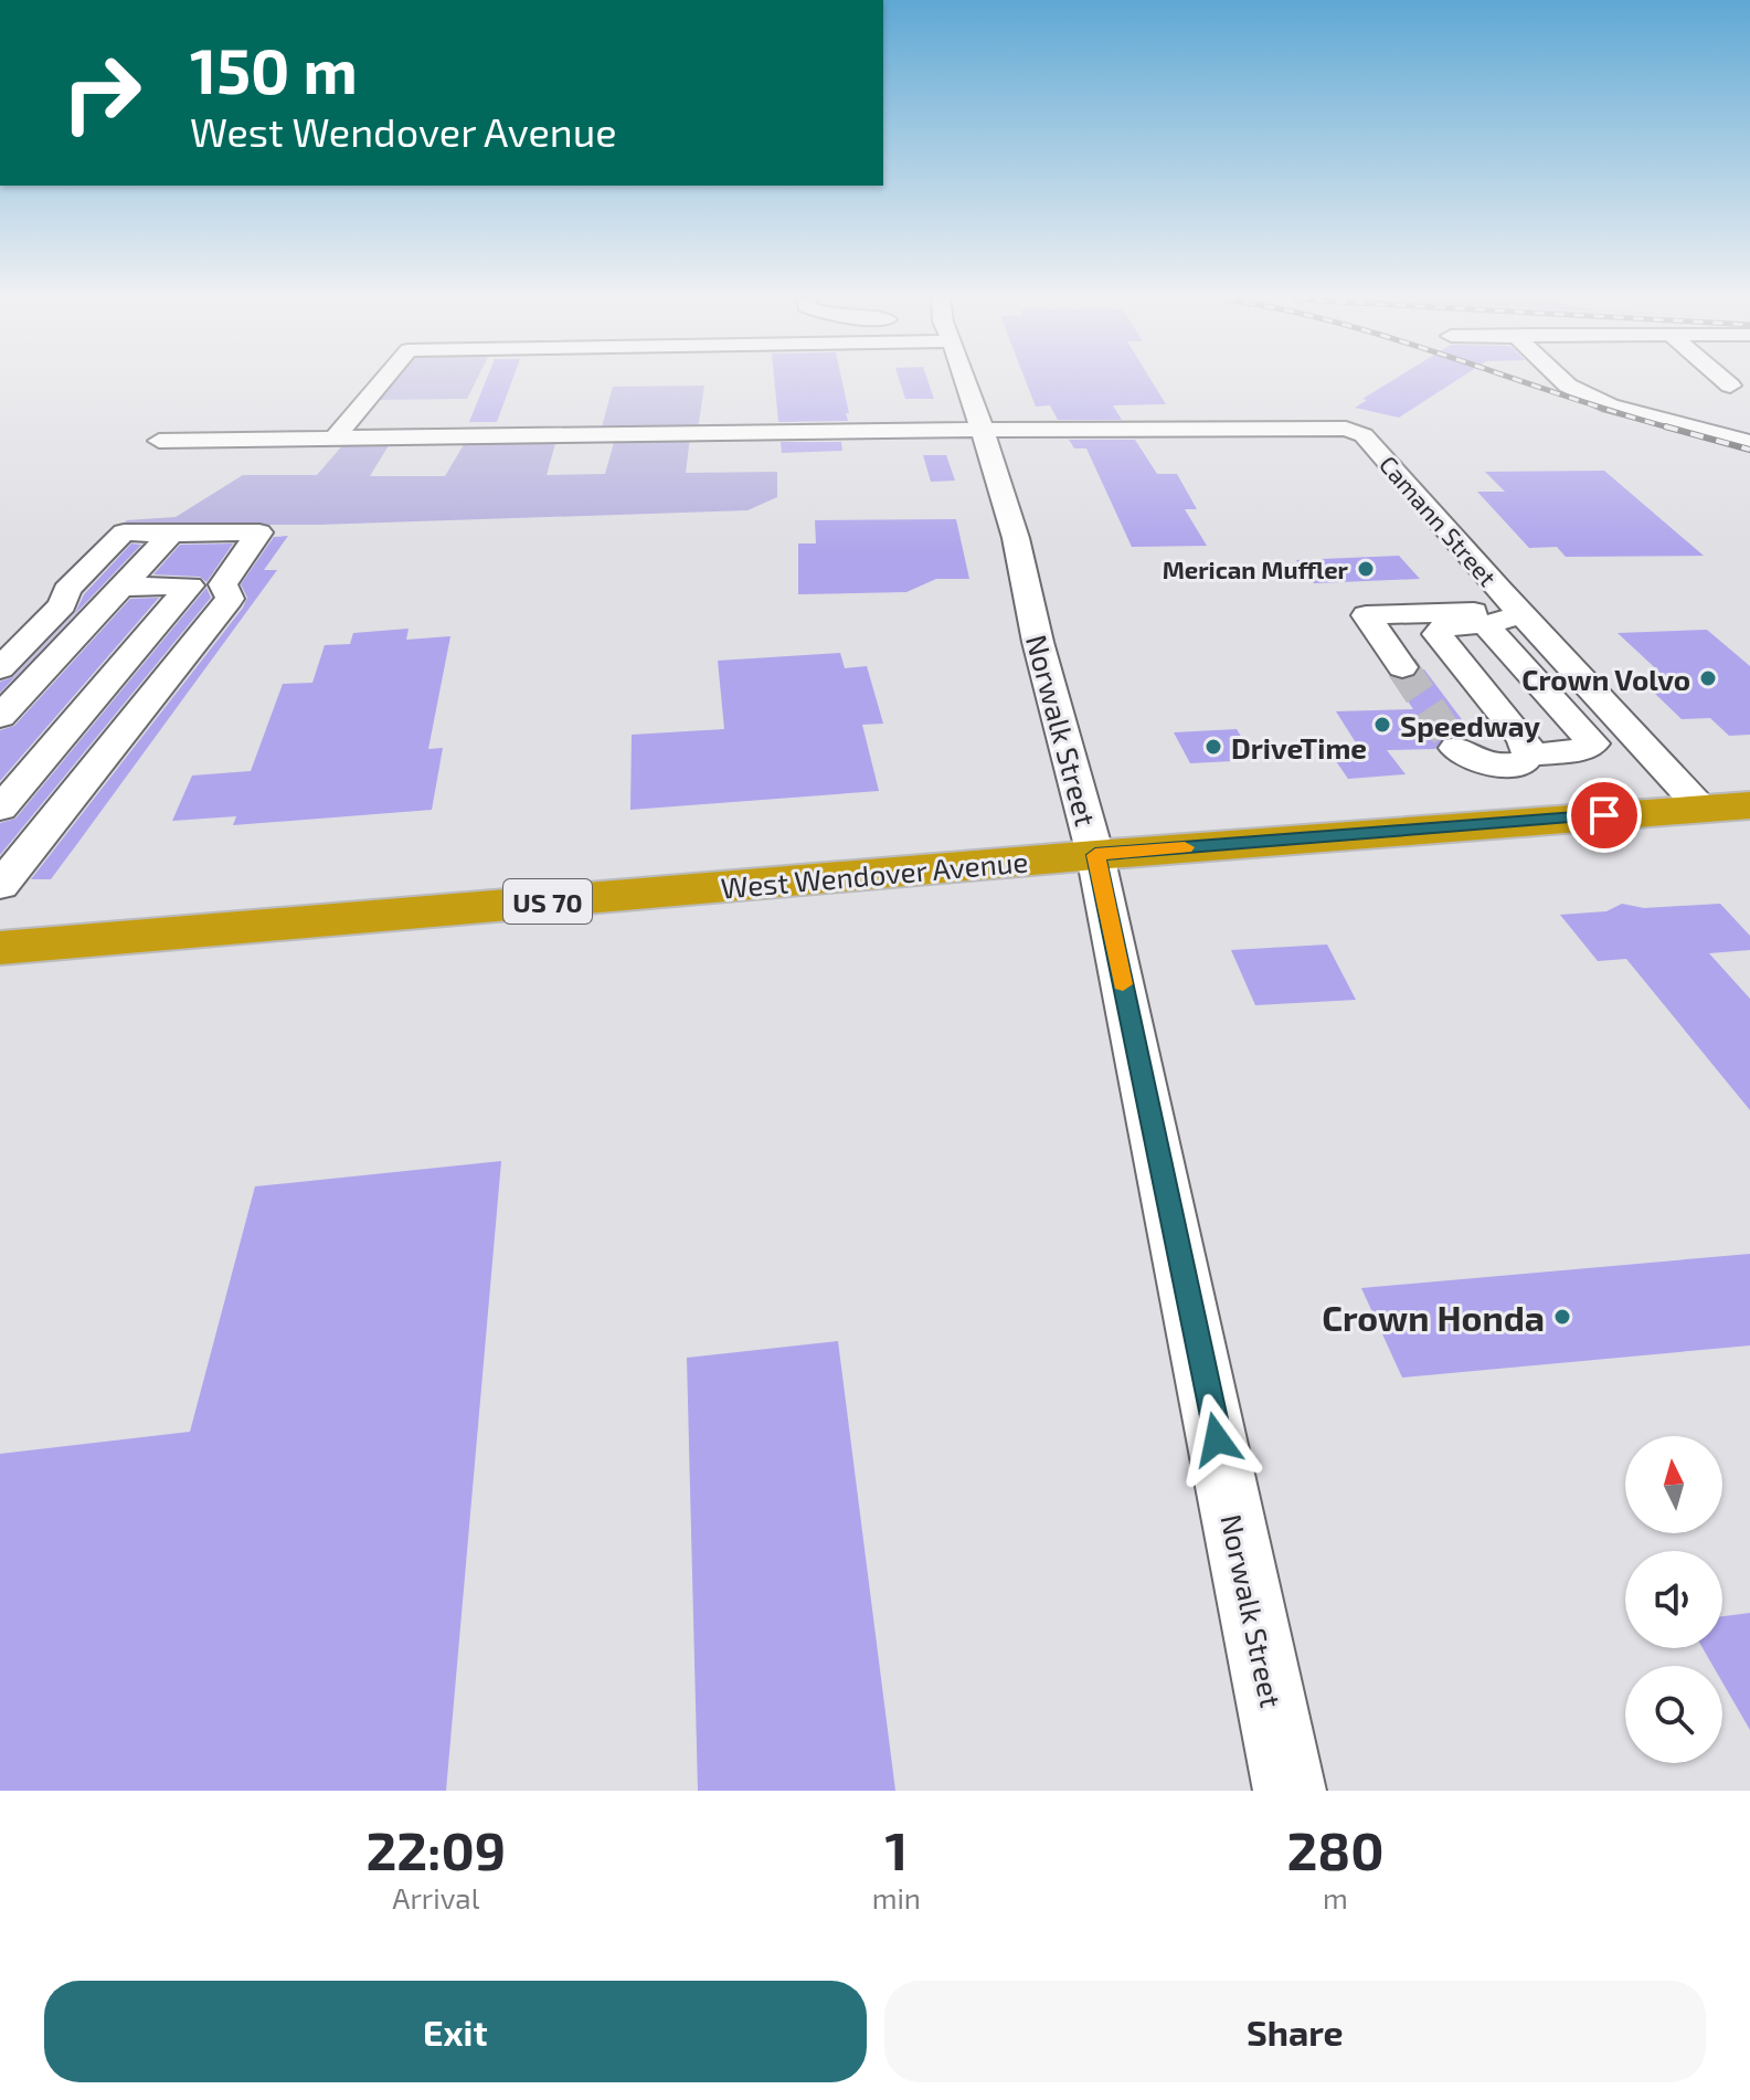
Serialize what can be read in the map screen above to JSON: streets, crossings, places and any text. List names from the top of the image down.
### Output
{
  "streets": {
    "highway": ["West Wendover Avenue", "US 70"],
    "street": ["Camann Street", "Norwalk Street"]
  },
  "crossings": [
    ["Camann Street", "Norwalk Street"],
    ["Camann Street", "West Wendover Avenue"],
    ["Norwalk Street", "West Wendover Avenue"]
  ],
  "places": [
    "Merican Muffler",
    "Crown Volvo",
    "Speedway",
    "DriveTime",
    "Crown Honda"
  ],
  "north": "top",
  "page": {
    "turn": ["150 m", "West Wendover Avenue"],
    "eta": [
      "22:09",
      "Arrival",
      "1",
      "min",
      "280",
      "m"
    ],
    "buttons": ["Exit", "Share"]
  }
}
